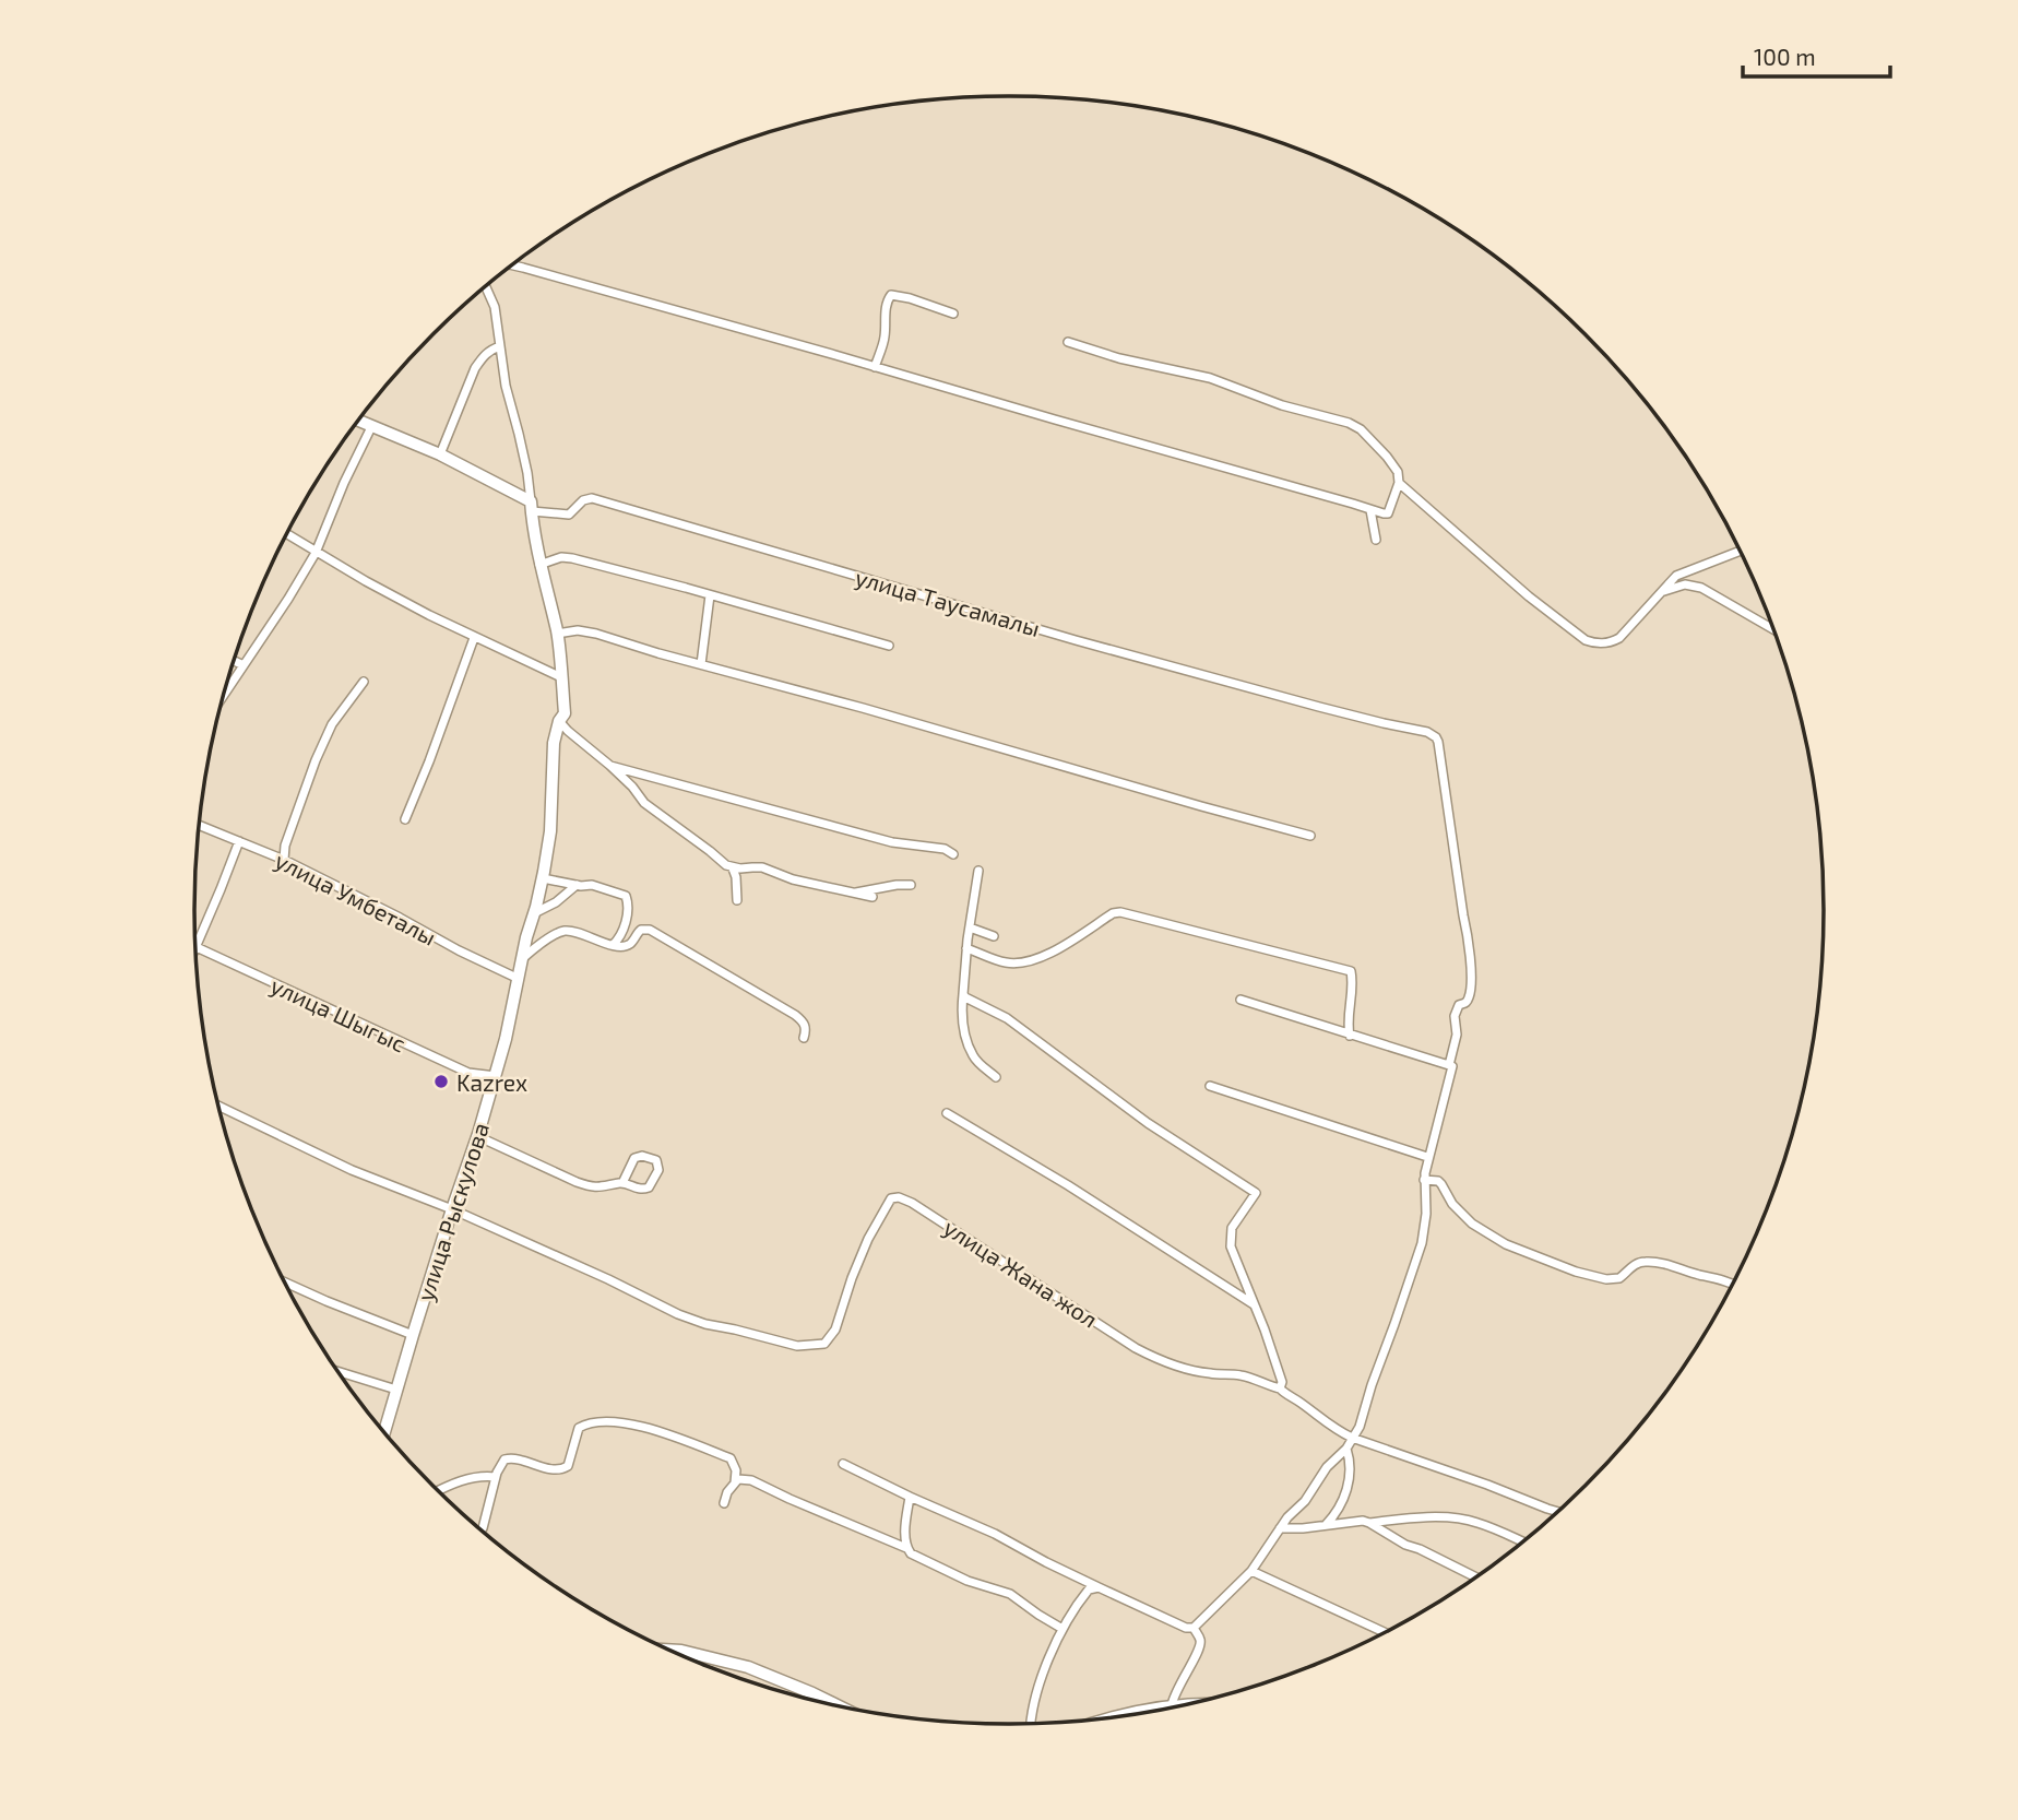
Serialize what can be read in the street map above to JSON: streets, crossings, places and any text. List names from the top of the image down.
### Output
{
  "streets": {
    "street": [
      "улица Таусамалы",
      "улица Умбеталы",
      "улица Шыгыс",
      "улица Рыскулова",
      "улица Жана жол"
    ]
  },
  "crossings": [
    ["улица Таусамалы", "улица Рыскулова"],
    ["улица Умбеталы", "улица Рыскулова"],
    ["улица Шыгыс", "улица Рыскулова"],
    ["улица Рыскулова", "улица Жана жол"]
  ],
  "places": ["Kazrex"],
  "scale_bar": "100 m"
}
